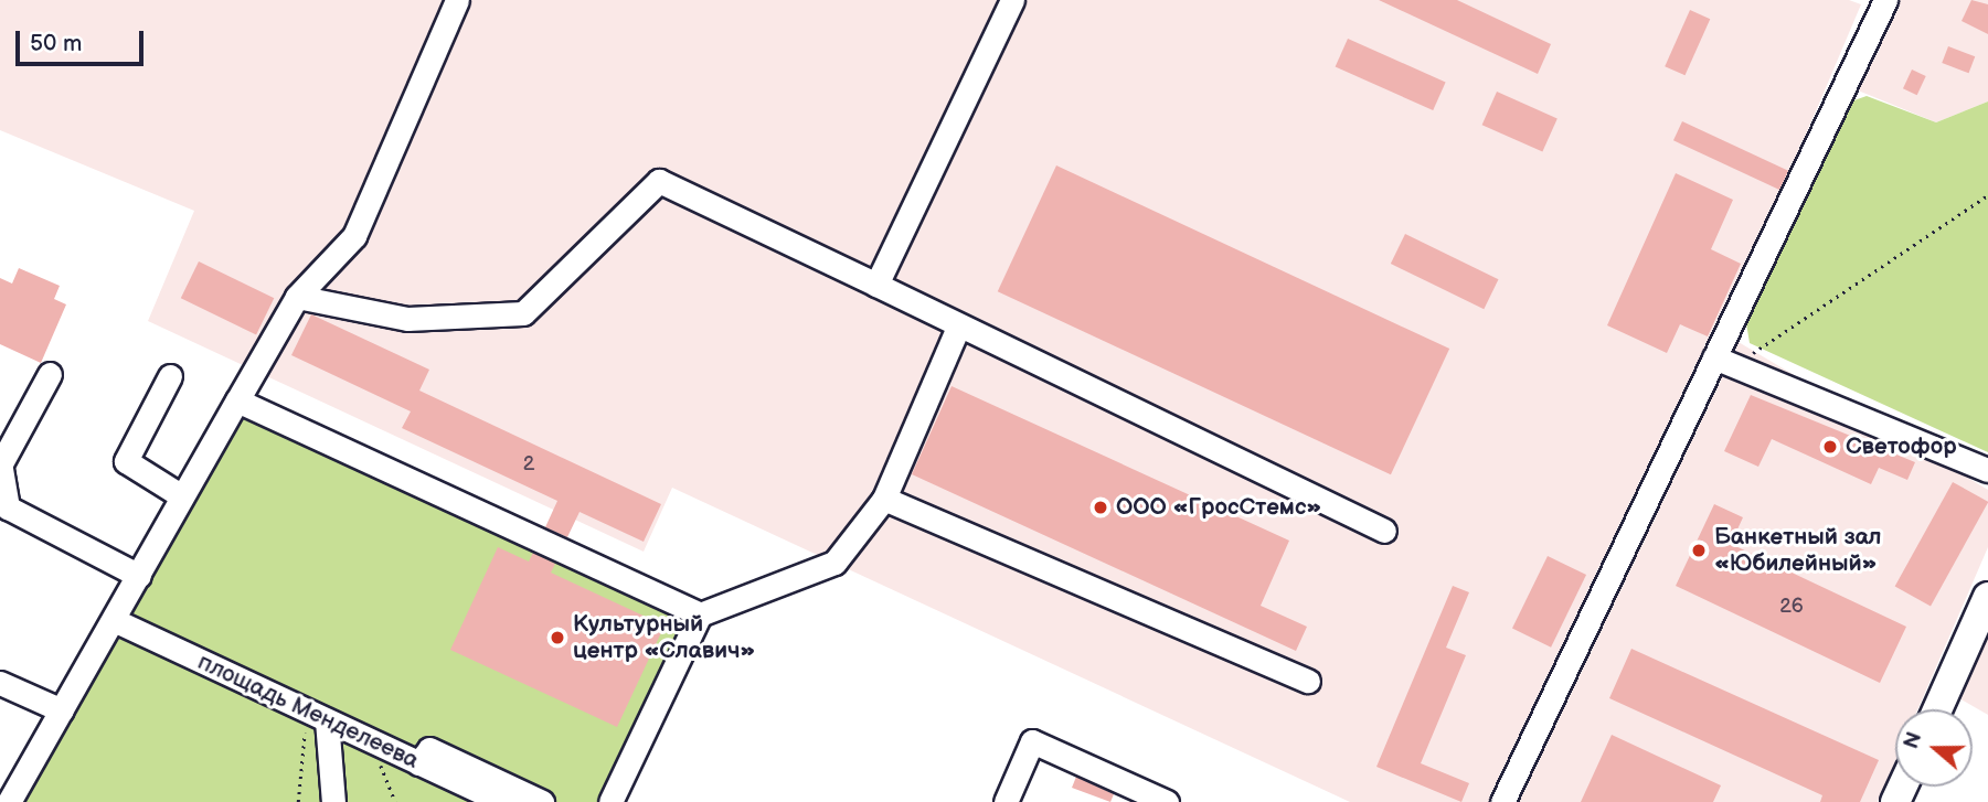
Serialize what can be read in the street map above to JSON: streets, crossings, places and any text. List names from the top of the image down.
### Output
{
  "streets": {
    "street": ["площадь Менделеева"]
  },
  "places": [
    "Светофор",
    "ООО «ГросСтемс»",
    "Банкетный зал «Юбилейный»",
    "Культурный центр «Славич»"
  ],
  "house_numbers": ["2", "26"],
  "scale_bar": "50 m",
  "north": "left"
}
